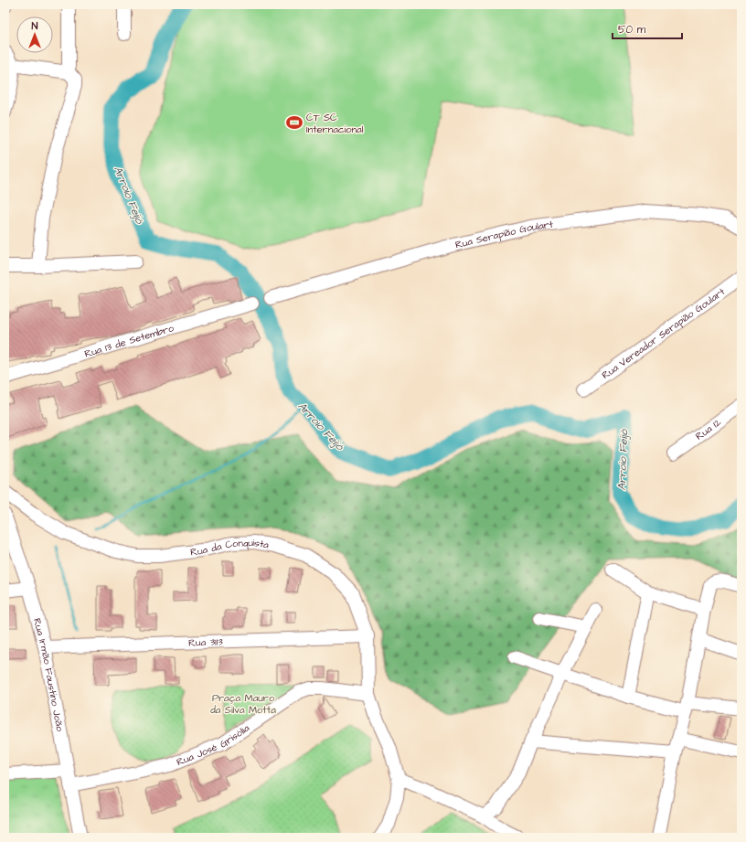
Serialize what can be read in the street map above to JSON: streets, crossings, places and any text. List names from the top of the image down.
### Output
{
  "streets": {
    "street": [
      "Rua Serapião Goulart",
      "Rua Vereador Serapião Goulart",
      "Rua 13 de Setembro",
      "Rua 12",
      "Rua da Conquista",
      "Rua 3113",
      "Rua Irmão Faustino João",
      "Rua José Grisólia"
    ]
  },
  "crossings": [
    ["Rua da Conquista", "Rua 3113"],
    ["Rua da Conquista", "Rua José Grisólia"],
    ["Rua 3113", "Rua Irmão Faustino João"],
    ["Rua Irmão Faustino João", "Rua José Grisólia"]
  ],
  "water": ["Arroio Feijó"],
  "parks": ["Praça Mauro da Silva Motta"],
  "places": {
    "sports": ["CT SC Internacional"]
  },
  "scale_bar": "50 m",
  "north": "top"
}
